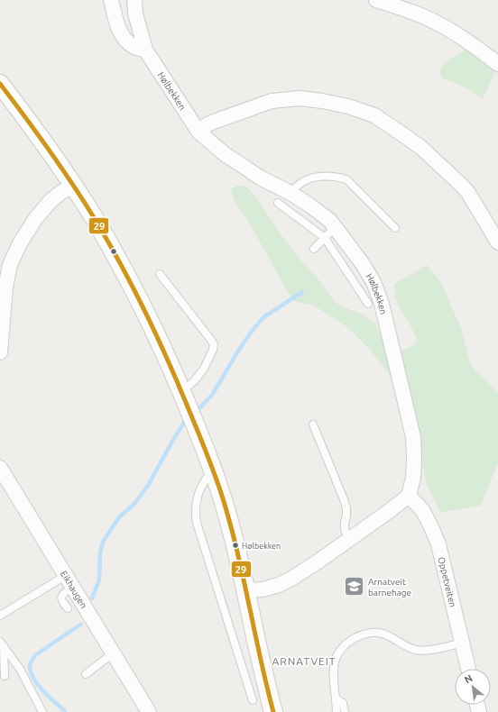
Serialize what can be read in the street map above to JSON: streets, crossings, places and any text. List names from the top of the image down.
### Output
{
  "streets": {
    "street": ["Hølbekken", "Oppetveiten", "Eikhaugen"]
  },
  "crossings": [
    ["Hølbekken", "Oppetveiten"]
  ],
  "districts": ["ARNATVEIT"],
  "places": {
    "other": ["Hølbekken"],
    "school or university": ["Arnatveit barnehage"]
  },
  "lines": ["transit line 29"],
  "north": "top left"
}
